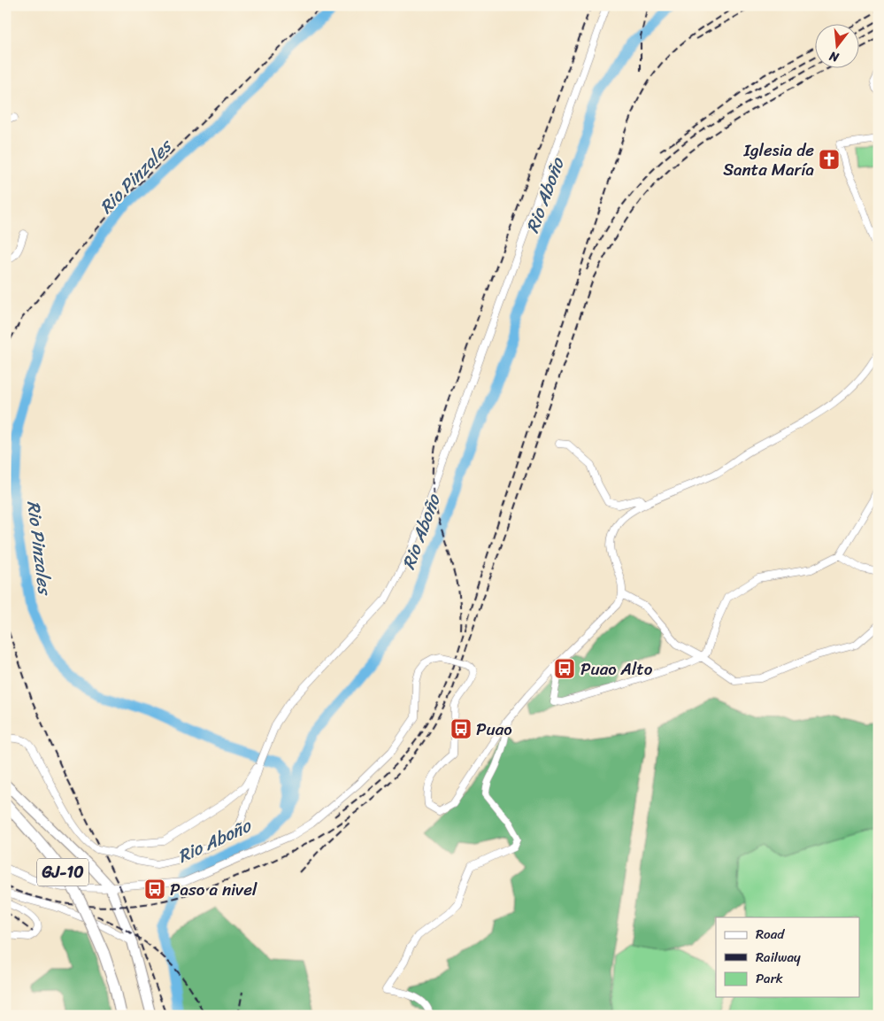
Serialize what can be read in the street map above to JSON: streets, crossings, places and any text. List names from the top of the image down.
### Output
{
  "streets": {
    "highway": ["GJ-10"]
  },
  "water": ["Rio Pinzales", "Rio Aboño"],
  "places": {
    "church": ["Iglesia de Santa María"],
    "bus stop": ["Puao Alto", "Puao", "Paso a nivel"]
  },
  "legend": ["Road", "Railway", "Park"],
  "north": "bottom"
}
